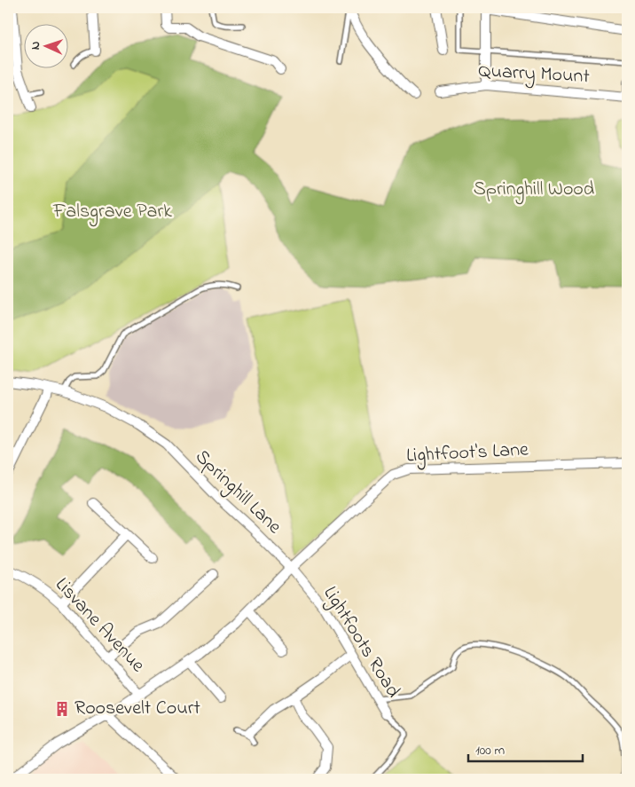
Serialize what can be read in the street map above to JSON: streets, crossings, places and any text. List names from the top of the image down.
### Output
{
  "streets": {
    "street": [
      "Quarry Mount",
      "Lightfoot's Lane",
      "Springhill Lane",
      "Lisvane Avenue",
      "Lightfoots Road"
    ]
  },
  "crossings": [
    ["Lightfoot's Lane", "Springhill Lane"],
    ["Lightfoot's Lane", "Lightfoots Road"],
    ["Springhill Lane", "Lightfoots Road"]
  ],
  "parks": ["Springhill Wood", "Falsgrave Park"],
  "places": {
    "building": ["Roosevelt Court"]
  },
  "scale_bar": "100 m",
  "north": "left"
}
